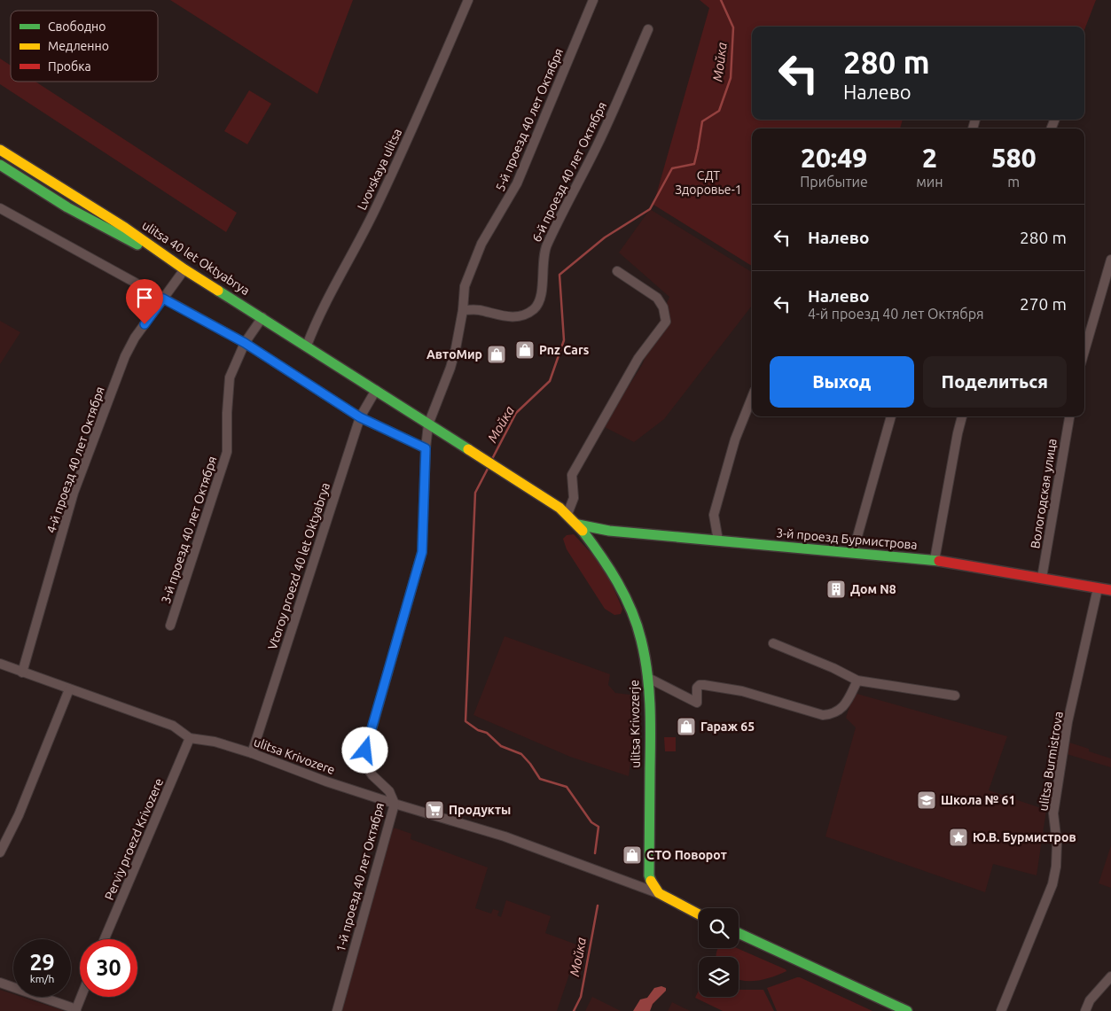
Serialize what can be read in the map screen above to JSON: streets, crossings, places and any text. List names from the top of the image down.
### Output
{
  "streets": {
    "main road": ["ulitsa 40 let Oktyabrya", "3-й проезд Бурмистрова", "ulitsa Krivozerje"],
    "street": [
      "5-й проезд 40 лет Октября",
      "Lvovskaya ulitsa",
      "6-й проезд 40 лет Октября",
      "4-й проезд 40 лет Октября",
      "Вологодская улица",
      "3-й проезд 40 лет Октября",
      "Vtoroy proezd 40 let Oktyabrya",
      "ulitsa Krivozere",
      "ulitsa Burmistrova",
      "Perviy proezd Krivozere",
      "1-й проезд 40 лет Октября"
    ]
  },
  "crossings": [
    ["5-й проезд 40 лет Октября", "6-й проезд 40 лет Октября"],
    ["5-й проезд 40 лет Октября", "ulitsa 40 let Oktyabrya"],
    ["5-й проезд 40 лет Октября", "ulitsa Krivozerje"],
    ["5-й проезд 40 лет Октября", "1-й проезд 40 лет Октября"],
    ["Lvovskaya ulitsa", "ulitsa 40 let Oktyabrya"],
    ["ulitsa 40 let Oktyabrya", "4-й проезд 40 лет Октября"],
    ["ulitsa 40 let Oktyabrya", "3-й проезд 40 лет Октября"],
    ["ulitsa 40 let Oktyabrya", "Vtoroy proezd 40 let Oktyabrya"],
    ["ulitsa 40 let Oktyabrya", "ulitsa Krivozerje"],
    ["4-й проезд 40 лет Октября", "ulitsa Krivozere"],
    ["Вологодская улица", "3-й проезд Бурмистрова"],
    ["3-й проезд Бурмистрова", "ulitsa Krivozerje"],
    ["3-й проезд Бурмистрова", "ulitsa Burmistrova"],
    ["Vtoroy proezd 40 let Oktyabrya", "ulitsa Krivozere"],
    ["ulitsa Krivozerje", "ulitsa Krivozere"],
    ["ulitsa Krivozere", "Perviy proezd Krivozere"],
    ["ulitsa Krivozere", "1-й проезд 40 лет Октября"]
  ],
  "water": ["Мойка"],
  "parks": ["СДТ Здоровье-1"],
  "places": {
    "shop": [
      "Pnz Cars",
      "АвтоМир",
      "Гараж 65",
      "СТО Поворот"
    ],
    "building": ["Дом N8"],
    "school or university": ["Школа № 61"],
    "supermarket": ["Продукты"],
    "place": ["Ю.В. Бурмистров"]
  },
  "legend": ["Свободно", "Медленно", "Пробка"],
  "page": {
    "turn": ["280 m", "Налево"],
    "eta": [
      "20:49",
      "Прибытие",
      "2",
      "мин",
      "580",
      "m"
    ],
    "list": [
      {
        "name": "Налево",
        "value": "280 m"
      },
      {
        "name": "Налево",
        "note": "4-й проезд 40 лет Октября",
        "value": "270 m"
      }
    ],
    "buttons": ["Выход", "Поделиться"],
    "speed": "29 km/h",
    "limit": "30"
  }
}
